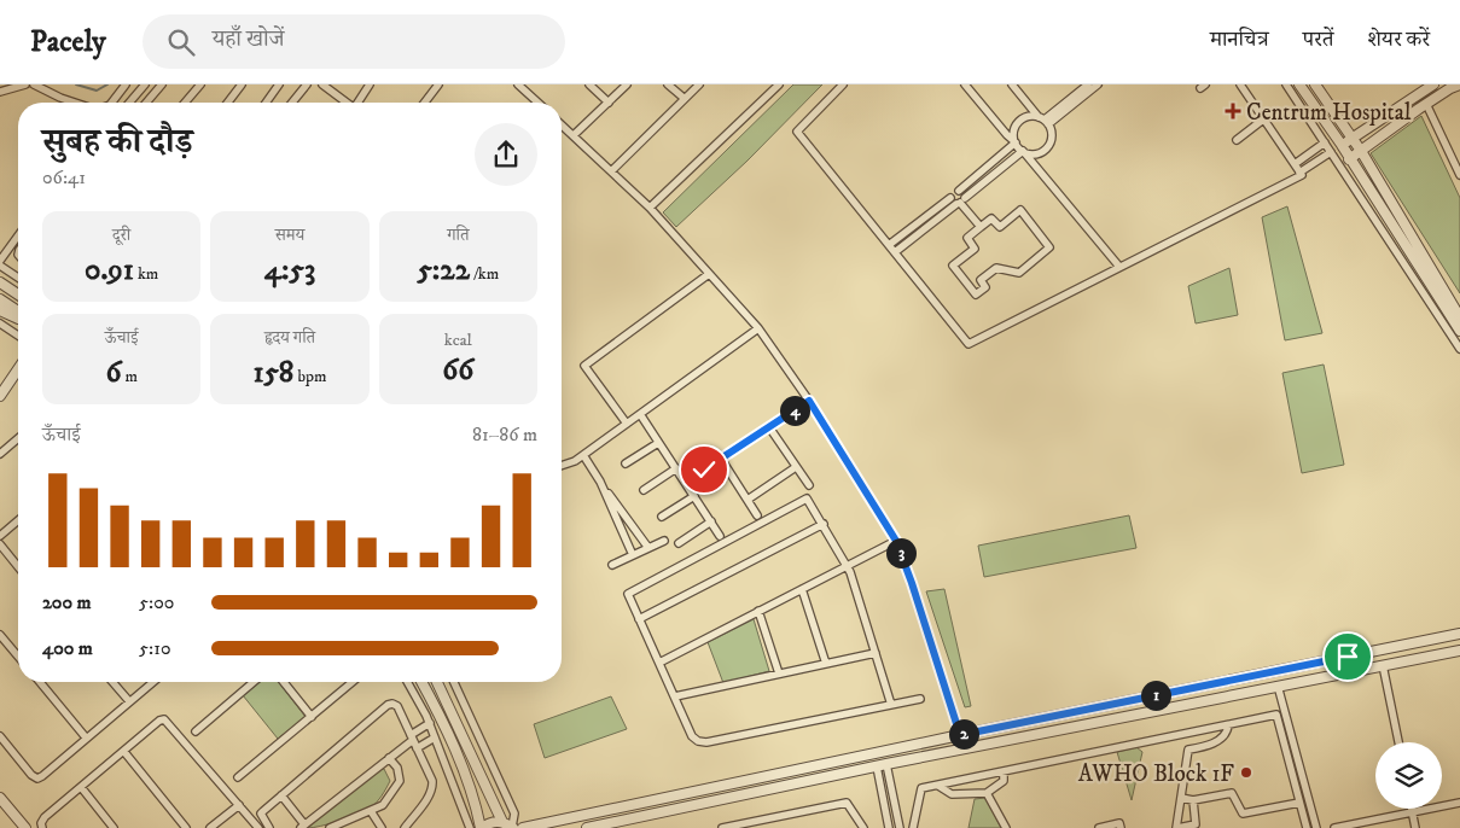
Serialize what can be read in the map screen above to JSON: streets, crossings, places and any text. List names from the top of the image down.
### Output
{
  "places": {
    "health": ["Centrum Hospital"],
    "other": ["AWHO Block 1F"]
  },
  "page": {
    "header": "Pacely",
    "search": "यहाँ खोजें",
    "nav": ["मानचित्र", "परतें", "शेयर करें"],
    "heading": ["सुबह की दौड़", "06:41"],
    "stats": [
      ["दूरी", "0.91 km"],
      ["समय", "4:53"],
      ["गति", "5:22 /km"],
      ["ऊँचाई", "6 m"],
      ["हृदय गति", "158 bpm"],
      ["kcal", "66"]
    ],
    "pins": [
      "4",
      "3",
      "1",
      "2"
    ],
    "chart": ["ऊँचाई", "81–86 m"],
    "list": [
      {
        "name": "200 m",
        "note": "5:00"
      },
      {
        "name": "400 m",
        "note": "5:10"
      }
    ]
  }
}
